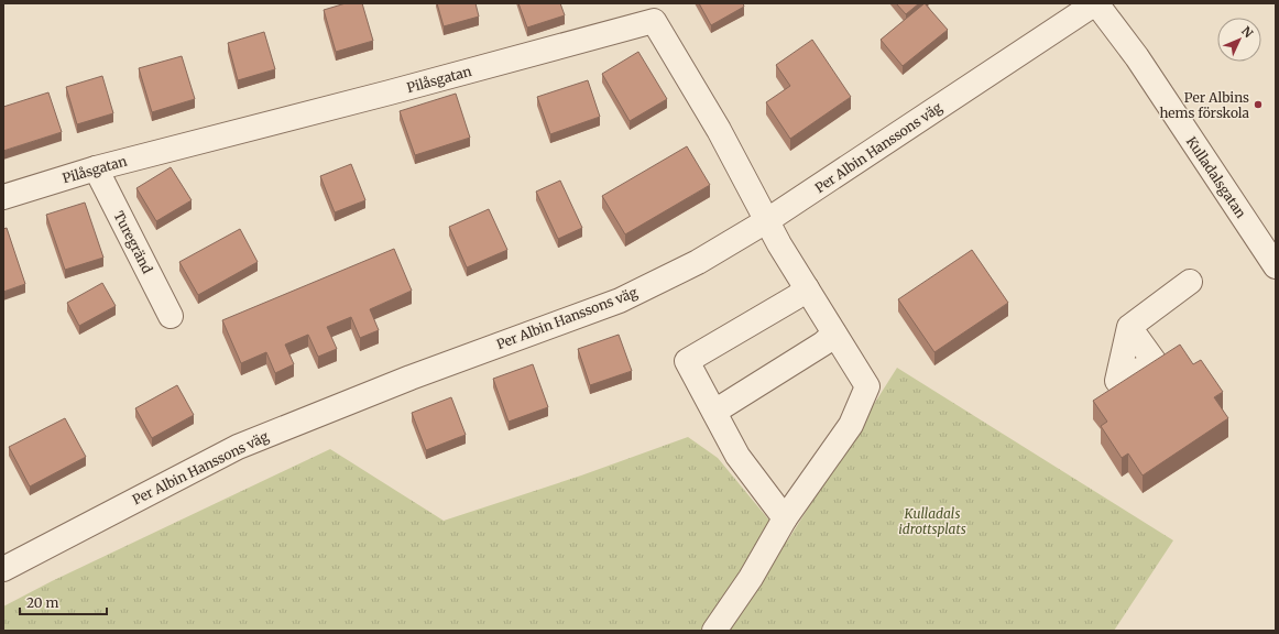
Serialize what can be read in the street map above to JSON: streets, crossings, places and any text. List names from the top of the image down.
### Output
{
  "streets": {
    "street": [
      "Pilåsgatan",
      "Per Albin Hanssons väg",
      "Kulladalsgatan",
      "Turegränd"
    ]
  },
  "crossings": [
    ["Pilåsgatan", "Per Albin Hanssons väg"],
    ["Pilåsgatan", "Turegränd"],
    ["Per Albin Hanssons väg", "Kulladalsgatan"]
  ],
  "parks": ["Kulladals idrottsplats"],
  "places": ["Per Albins hems förskola"],
  "scale_bar": "20 m",
  "north": "top right"
}
